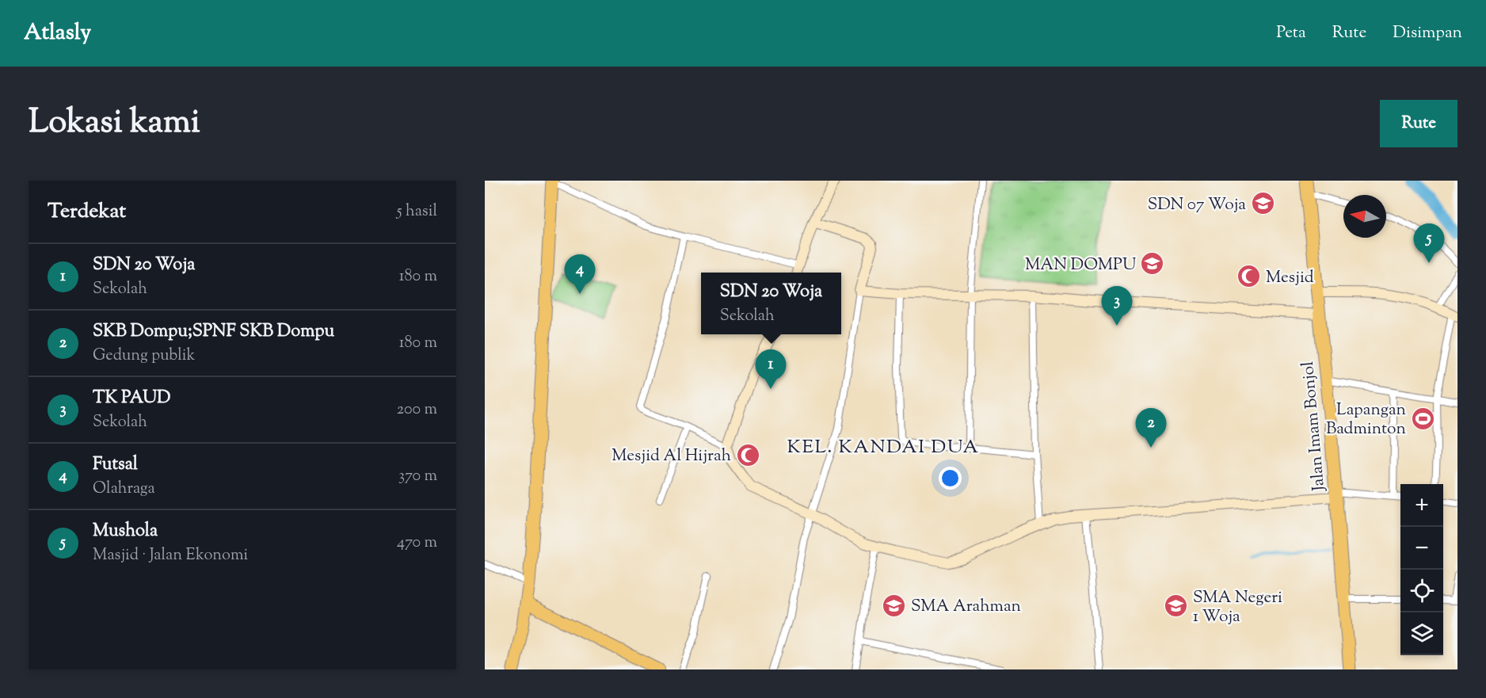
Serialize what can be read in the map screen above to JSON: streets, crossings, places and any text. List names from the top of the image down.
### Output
{
  "streets": {
    "highway": ["Jalan Imam Bonjol"]
  },
  "districts": ["KEL. KANDAI DUA"],
  "places": {
    "school or university": [
      "SDN 07 Woja",
      "MAN DOMPU",
      "SMA Arahman",
      "SMA Negeri 1 Woja"
    ],
    "mosque": ["Mesjid", "Mesjid Al Hijrah"],
    "sports": ["Lapangan Badminton"]
  },
  "north": "left",
  "page": {
    "header": "Atlasly",
    "nav": ["Peta", "Rute", "Disimpan"],
    "title": "Lokasi kami",
    "buttons": "Rute",
    "heading": ["Terdekat", "5 hasil"],
    "pins": [
      "5",
      "4",
      "3",
      "1",
      "2"
    ],
    "list": [
      {
        "mark": "1",
        "name": "SDN 20 Woja",
        "note": "Sekolah",
        "value": "180 m"
      },
      {
        "mark": "2",
        "name": "SKB Dompu;SPNF SKB Dompu",
        "note": "Gedung publik",
        "value": "180 m"
      },
      {
        "mark": "3",
        "name": "TK PAUD",
        "note": "Sekolah",
        "value": "200 m"
      },
      {
        "mark": "4",
        "name": "Futsal",
        "note": "Olahraga",
        "value": "370 m"
      },
      {
        "mark": "5",
        "name": "Mushola",
        "note": "Masjid · Jalan Ekonomi",
        "value": "470 m"
      }
    ],
    "popup": ["SDN 20 Woja", "Sekolah"],
    "map_buttons": ["+", "−"]
  }
}
